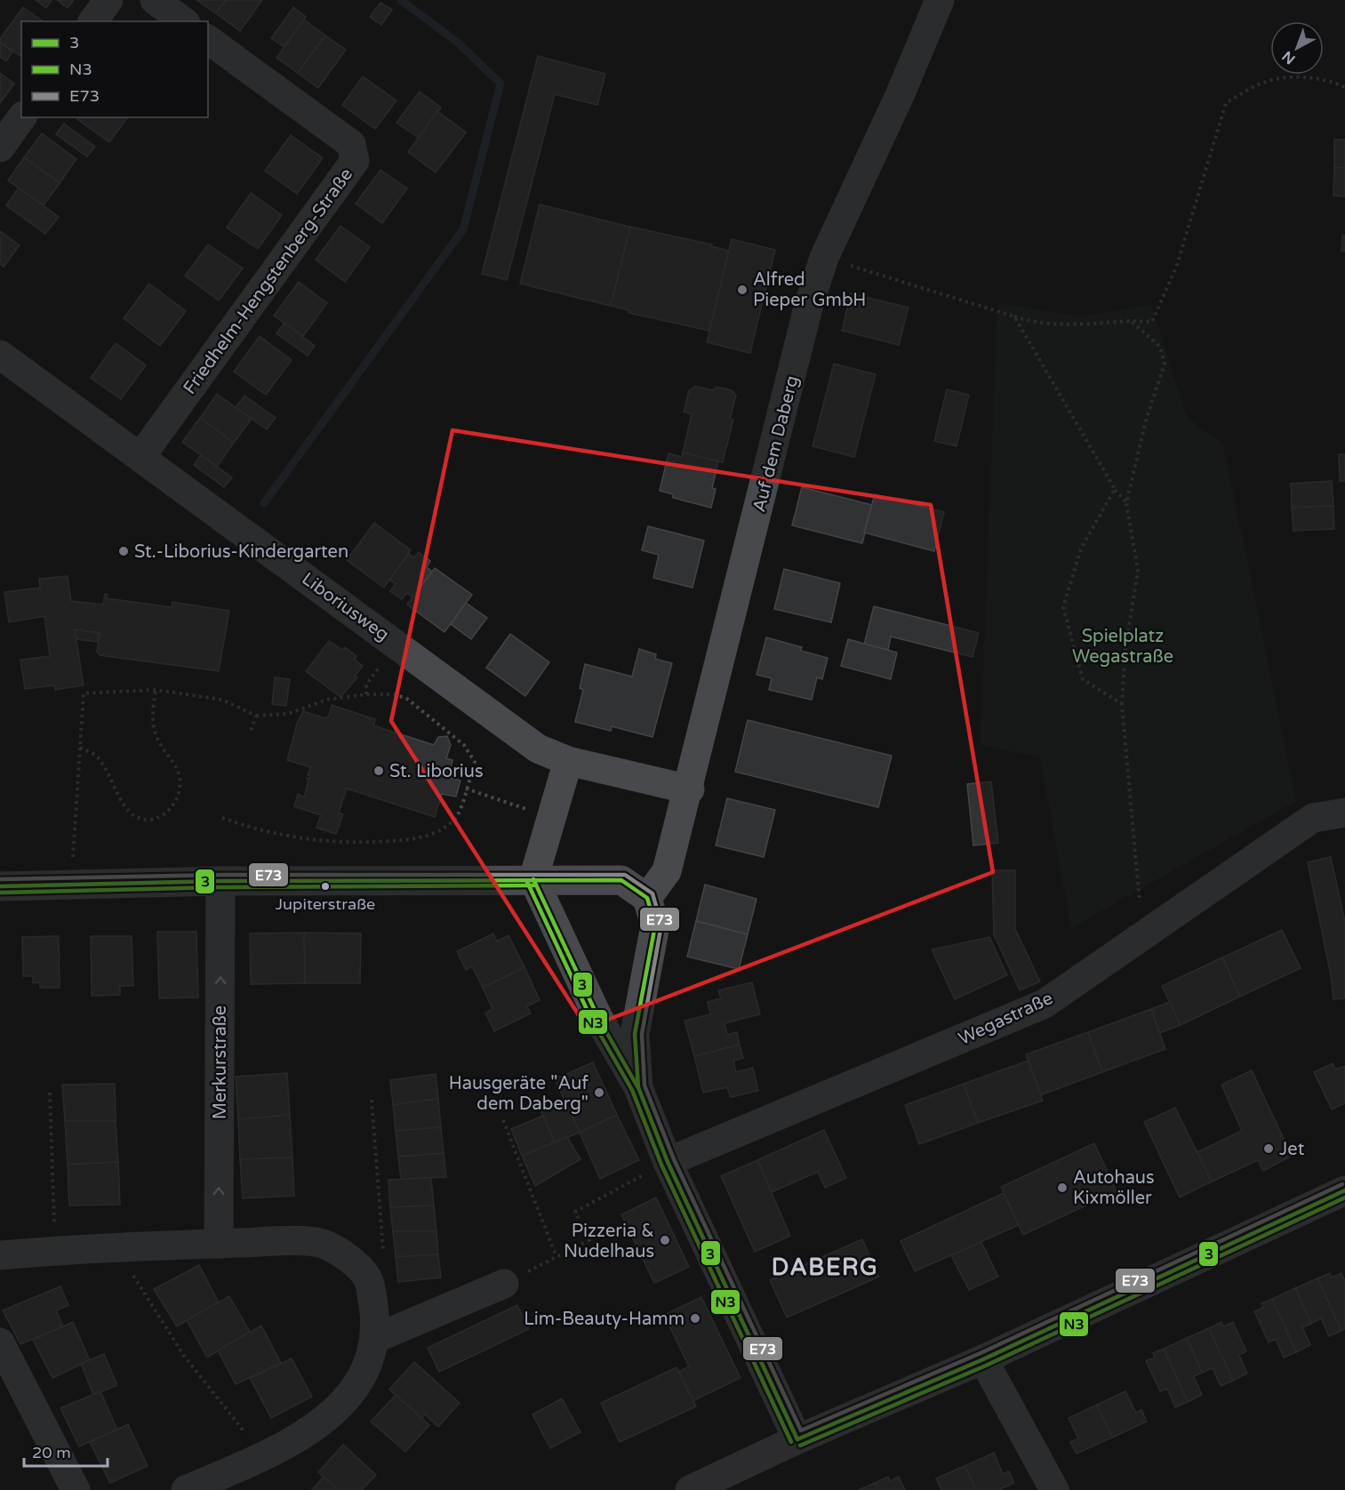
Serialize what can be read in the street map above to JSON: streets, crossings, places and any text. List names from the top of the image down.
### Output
{
  "streets": {
    "street": [
      "Friedhelm-Hengstenberg-Straße",
      "Auf dem Daberg",
      "Liboriusweg",
      "Wegastraße",
      "Merkurstraße"
    ]
  },
  "crossings": [
    ["Friedhelm-Hengstenberg-Straße", "Liboriusweg"],
    ["Auf dem Daberg", "Liboriusweg"]
  ],
  "one_way": ["Merkurstraße"],
  "districts": ["DABERG"],
  "parks": ["Spielplatz Wegastraße"],
  "places": [
    "Alfred Pieper GmbH",
    "St.-Liborius-Kindergarten",
    "St. Liborius",
    "Jupiterstraße",
    "Hausgeräte \"Auf dem Daberg\"",
    "Jet",
    "Autohaus Kixmöller",
    "Pizzeria & Nudelhaus",
    "Lim-Beauty-Hamm"
  ],
  "lines": ["transit line E73", "transit line 3", "transit line N3"],
  "legend": ["3", "N3", "E73"],
  "scale_bar": "20 m",
  "north": "bottom left"
}
